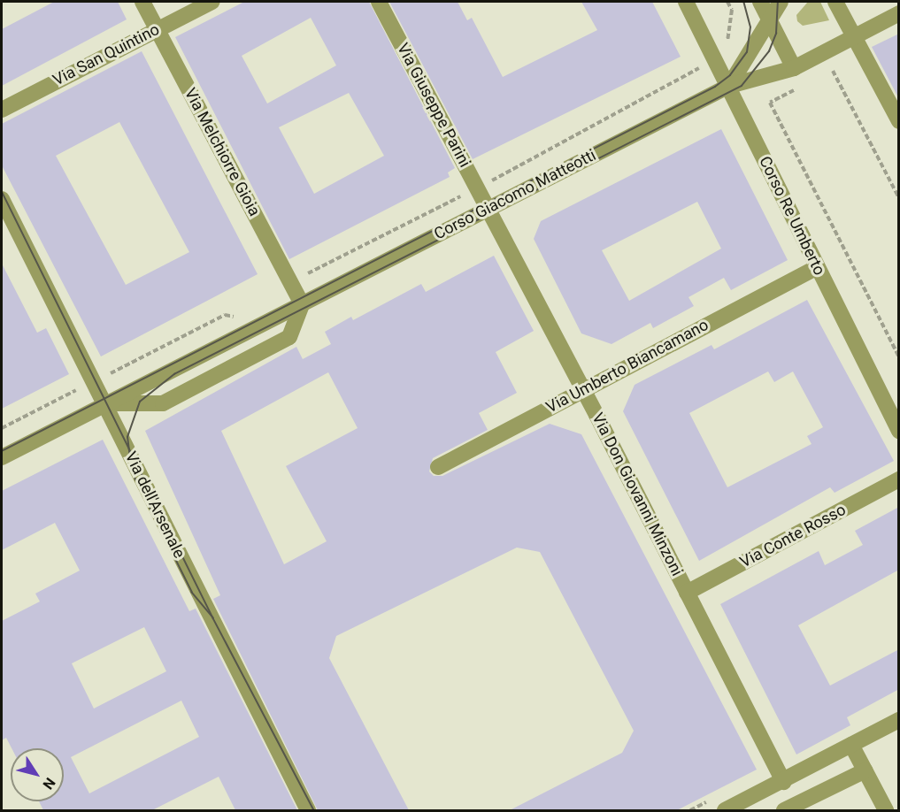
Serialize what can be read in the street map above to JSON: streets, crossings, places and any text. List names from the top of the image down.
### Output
{
  "streets": {
    "street": [
      "Via San Quintino",
      "Via Giuseppe Parini",
      "Via Melchiorre Gioia",
      "Corso Giacomo Matteotti",
      "Corso Re Umberto",
      "Via Umberto Biancamano",
      "Via Don Giovanni Minzoni",
      "Via dell'Arsenale",
      "Via Conte Rosso"
    ]
  },
  "crossings": [
    ["Via San Quintino", "Via Melchiorre Gioia"],
    ["Via Giuseppe Parini", "Corso Giacomo Matteotti"],
    ["Via Giuseppe Parini", "Via Don Giovanni Minzoni"],
    ["Via Melchiorre Gioia", "Corso Giacomo Matteotti"],
    ["Corso Giacomo Matteotti", "Corso Re Umberto"],
    ["Corso Giacomo Matteotti", "Via Don Giovanni Minzoni"],
    ["Corso Giacomo Matteotti", "Via dell'Arsenale"],
    ["Corso Re Umberto", "Via Umberto Biancamano"],
    ["Via Umberto Biancamano", "Via Don Giovanni Minzoni"],
    ["Via Don Giovanni Minzoni", "Via Conte Rosso"]
  ],
  "north": "bottom right"
}
